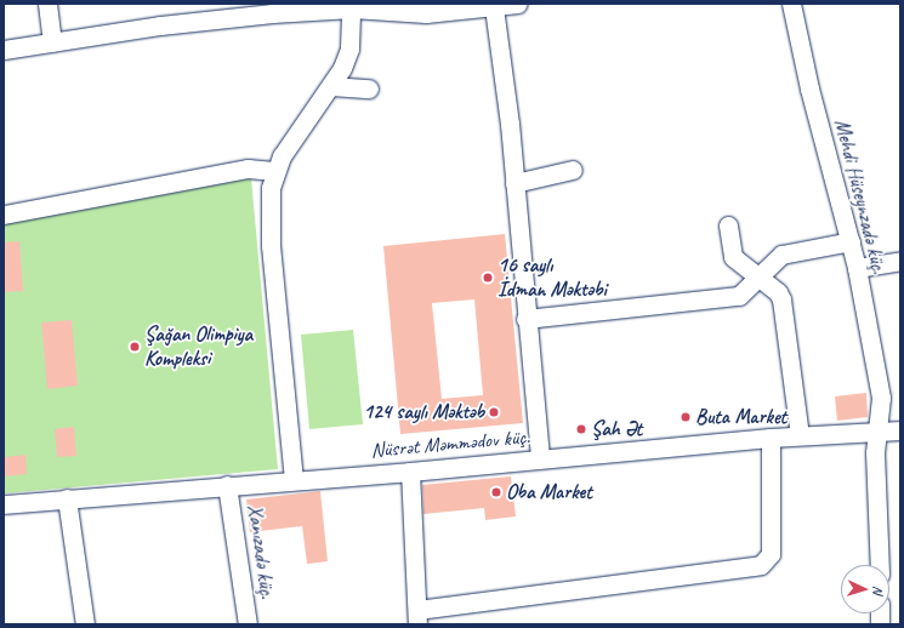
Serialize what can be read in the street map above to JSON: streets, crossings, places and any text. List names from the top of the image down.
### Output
{
  "streets": {
    "street": ["Mehdi Hüseynzadə küç.", "Nüsrət Məmmədov küç.", "Xanızadə küç."]
  },
  "crossings": [
    ["Mehdi Hüseynzadə küç.", "Nüsrət Məmmədov küç."],
    ["Nüsrət Məmmədov küç.", "Xanızadə küç."]
  ],
  "places": [
    "16 saylı İdman Məktəbi",
    "Şağan Olimpiya Kompleksi",
    "124 saylı Məktəb",
    "Buta Market",
    "Şah Ət",
    "Oba Market"
  ],
  "north": "right"
}
